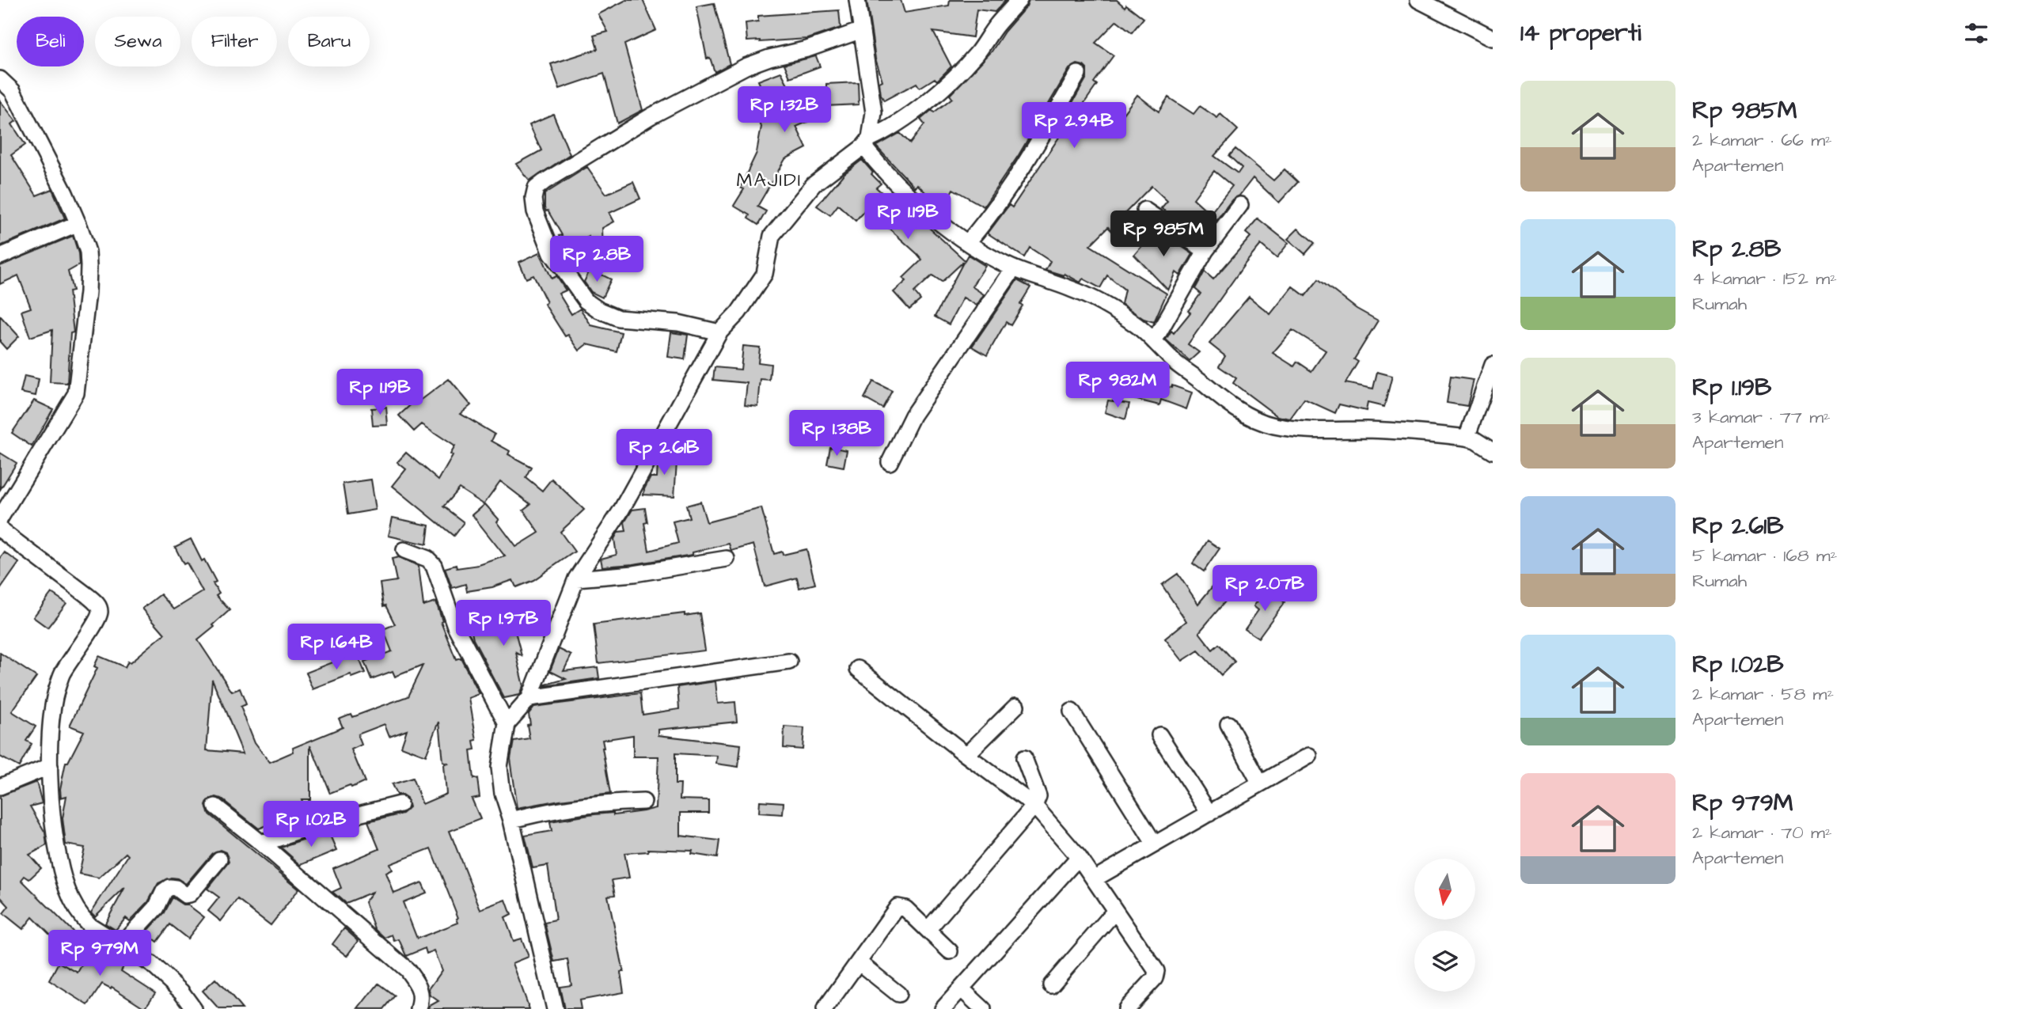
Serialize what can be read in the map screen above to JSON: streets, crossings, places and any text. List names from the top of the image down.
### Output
{
  "districts": ["MAJIDI"],
  "north": "bottom",
  "page": {
    "heading": "14 properti",
    "chip": [
      "Beli",
      "Sewa",
      "Filter",
      "Baru"
    ],
    "list": [
      {
        "name": "Rp 985M",
        "note": "2 kamar · 66 m² · Apartemen"
      },
      {
        "name": "Rp 2.8B",
        "note": "4 kamar · 152 m² · Rumah"
      },
      {
        "name": "Rp 1.19B",
        "note": "3 kamar · 77 m² · Apartemen"
      },
      {
        "name": "Rp 2.61B",
        "note": "5 kamar · 168 m² · Rumah"
      },
      {
        "name": "Rp 1.02B",
        "note": "2 kamar · 58 m² · Apartemen"
      },
      {
        "name": "Rp 979M",
        "note": "2 kamar · 70 m² · Apartemen"
      }
    ],
    "price": [
      "Rp 1.32B",
      "Rp 2.94B",
      "Rp 1.19B",
      "Rp 985M",
      "Rp 2.8B",
      "Rp 982M",
      "Rp 1.19B",
      "Rp 1.38B",
      "Rp 2.61B",
      "Rp 2.07B",
      "Rp 1.97B",
      "Rp 1.64B",
      "Rp 1.02B",
      "Rp 979M"
    ]
  }
}
